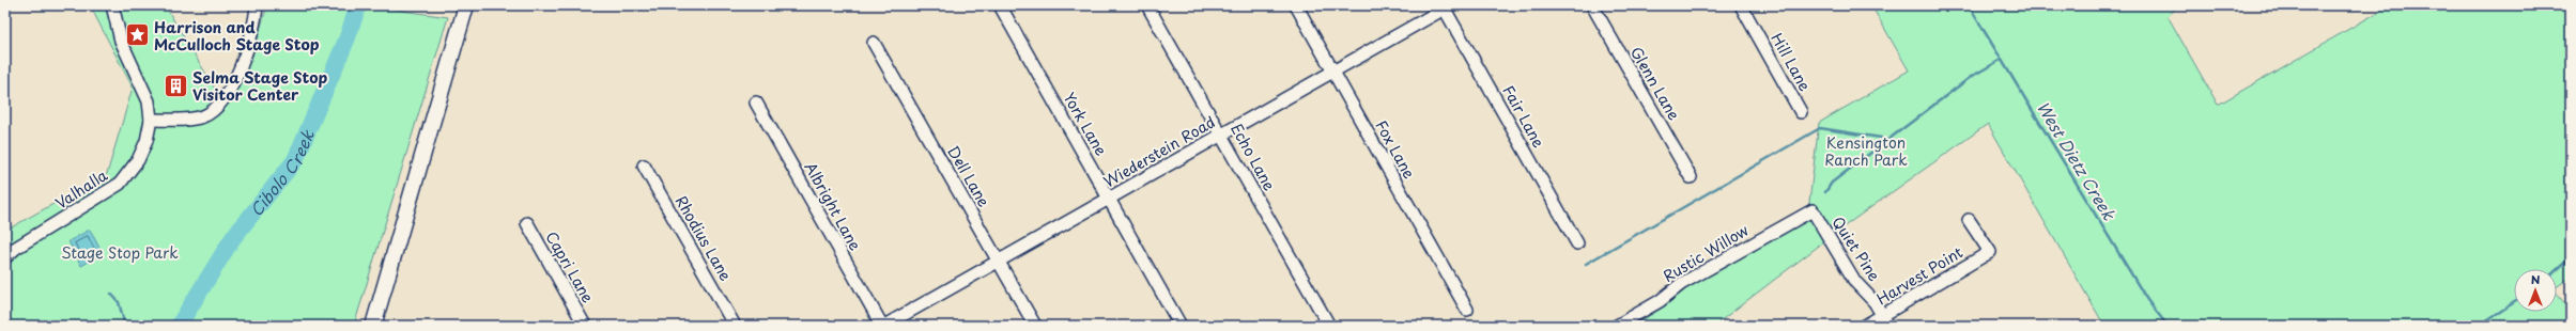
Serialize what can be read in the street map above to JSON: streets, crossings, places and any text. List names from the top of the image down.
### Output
{
  "streets": {
    "street": [
      "Hill Lane",
      "Glenn Lane",
      "Fair Lane",
      "York Lane",
      "Fox Lane",
      "Wiederstein Road",
      "Echo Lane",
      "Dell Lane",
      "Valhalla",
      "Albright Lane",
      "Rhodius Lane",
      "Quiet Pine",
      "Rustic Willow",
      "Capri Lane",
      "Harvest Point"
    ]
  },
  "crossings": [
    ["Fair Lane", "Wiederstein Road"],
    ["York Lane", "Wiederstein Road"],
    ["Fox Lane", "Wiederstein Road"],
    ["Wiederstein Road", "Echo Lane"],
    ["Wiederstein Road", "Dell Lane"],
    ["Wiederstein Road", "Albright Lane"],
    ["Quiet Pine", "Rustic Willow"],
    ["Quiet Pine", "Harvest Point"]
  ],
  "water": ["West Dietz Creek", "Cibolo Creek"],
  "parks": ["Kensington Ranch Park", "Stage Stop Park"],
  "places": {
    "place": ["Harrison and McCulloch Stage Stop"],
    "building": ["Selma Stage Stop Visitor Center"]
  },
  "north": "top"
}
